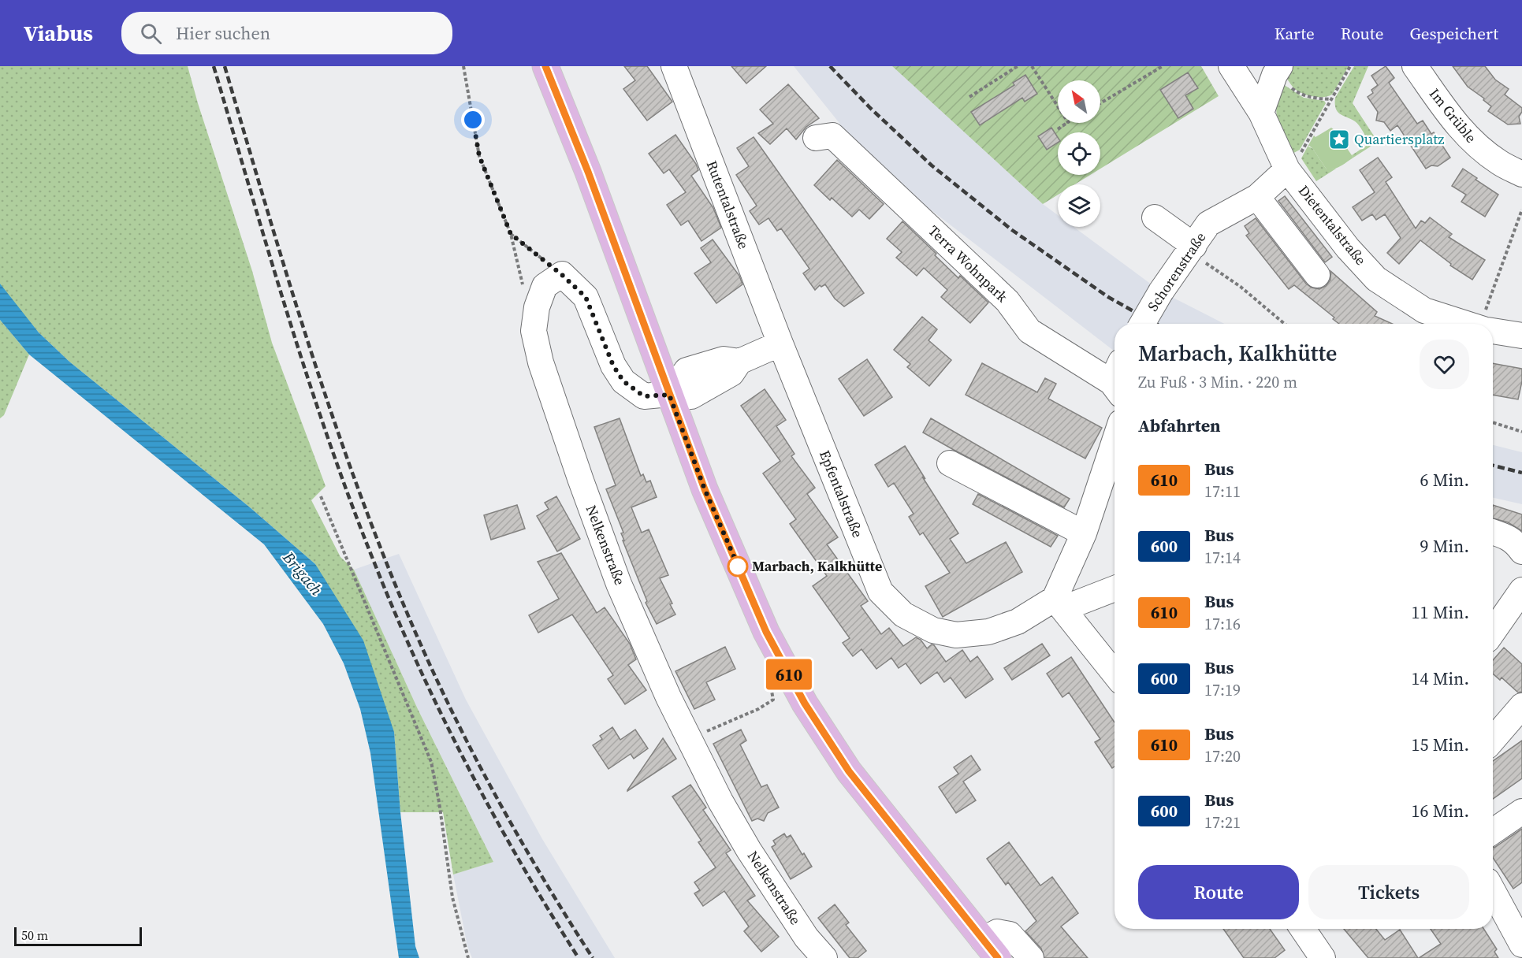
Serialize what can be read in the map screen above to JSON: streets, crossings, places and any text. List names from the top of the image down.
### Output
{
  "streets": {
    "street": [
      "Im Grüble",
      "Rutentalstraße",
      "Dietentalstraße",
      "Terra Wohnpark",
      "Schorenstraße",
      "Epfentalstraße",
      "Nelkenstraße"
    ]
  },
  "crossings": [
    ["Rutentalstraße", "Epfentalstraße"],
    ["Dietentalstraße", "Schorenstraße"]
  ],
  "water": ["Brigach"],
  "places": {
    "place": ["Quartiersplatz"],
    "other": ["Marbach, Kalkhütte"]
  },
  "lines": ["bus line 610"],
  "scale_bar": "50 m",
  "north": "top left",
  "page": {
    "header": "Viabus",
    "search": "Hier suchen",
    "nav": ["Karte", "Route", "Gespeichert"],
    "on_map": "610",
    "heading": [
      ["Marbach, Kalkhütte", "Zu Fuß · 3 Min. · 220 m"],
      "Abfahrten"
    ],
    "list": [
      {
        "mark": "610",
        "name": "Bus",
        "note": "17:11",
        "value": "6 Min."
      },
      {
        "mark": "600",
        "name": "Bus",
        "note": "17:14",
        "value": "9 Min."
      },
      {
        "mark": "610",
        "name": "Bus",
        "note": "17:16",
        "value": "11 Min."
      },
      {
        "mark": "600",
        "name": "Bus",
        "note": "17:19",
        "value": "14 Min."
      },
      {
        "mark": "610",
        "name": "Bus",
        "note": "17:20",
        "value": "15 Min."
      },
      {
        "mark": "600",
        "name": "Bus",
        "note": "17:21",
        "value": "16 Min."
      }
    ],
    "buttons": ["Route", "Tickets"],
    "scale": "50 m"
  }
}
